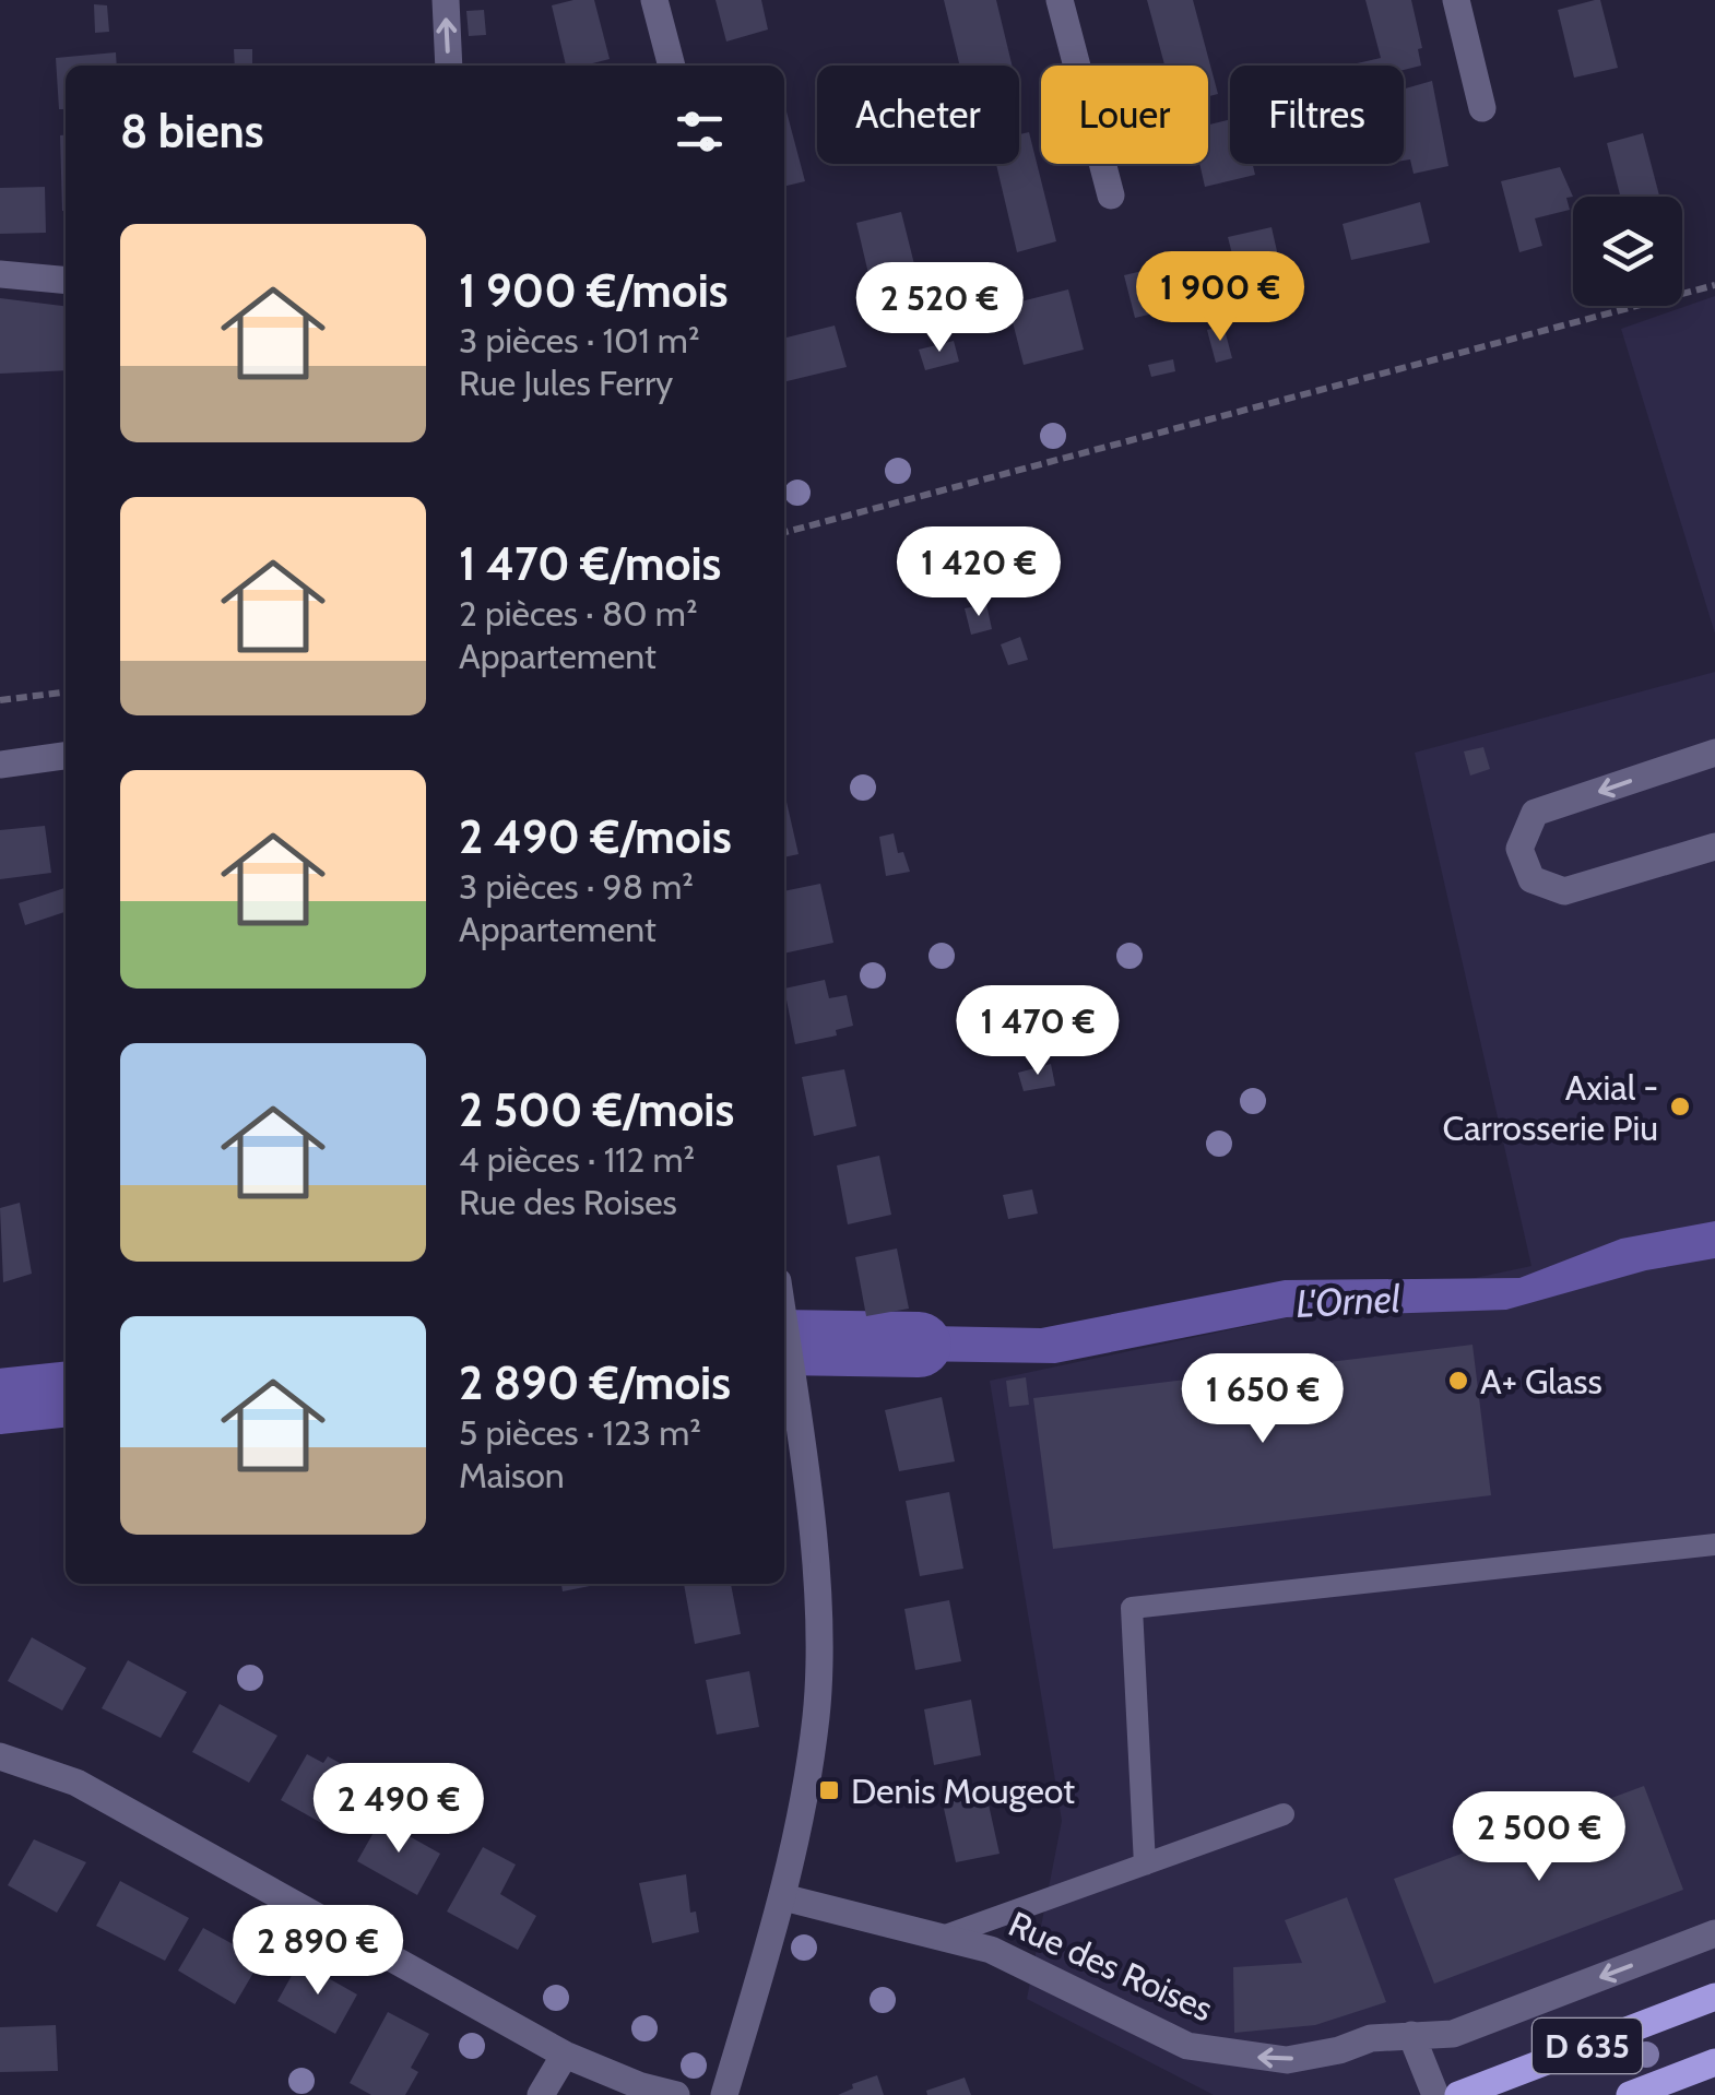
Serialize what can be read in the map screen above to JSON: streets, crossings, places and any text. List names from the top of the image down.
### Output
{
  "streets": {
    "main road": ["D 635"],
    "street": ["Rue des Roises"]
  },
  "one_way": ["Rue des Roises"],
  "water": ["L'Ornel"],
  "places": {
    "other": ["Axial - Carrosserie Piu", "A+ Glass"],
    "transit": ["Denis Mougeot"]
  },
  "page": {
    "chip": ["Acheter", "Louer", "Filtres"],
    "heading": "8 biens",
    "list": [
      {
        "name": "1 900 €/mois",
        "note": "3 pièces · 101 m² · Rue Jules Ferry"
      },
      {
        "name": "1 470 €/mois",
        "note": "2 pièces · 80 m² · Appartement"
      },
      {
        "name": "2 490 €/mois",
        "note": "3 pièces · 98 m² · Appartement"
      },
      {
        "name": "2 500 €/mois",
        "note": "4 pièces · 112 m² · Rue des Roises"
      },
      {
        "name": "2 890 €/mois",
        "note": "5 pièces · 123 m² · Maison"
      }
    ],
    "price": [
      "1 900 €",
      "2 520 €",
      "1 420 €",
      "1 470 €",
      "1 650 €",
      "2 490 €",
      "2 500 €",
      "2 890 €"
    ]
  }
}
